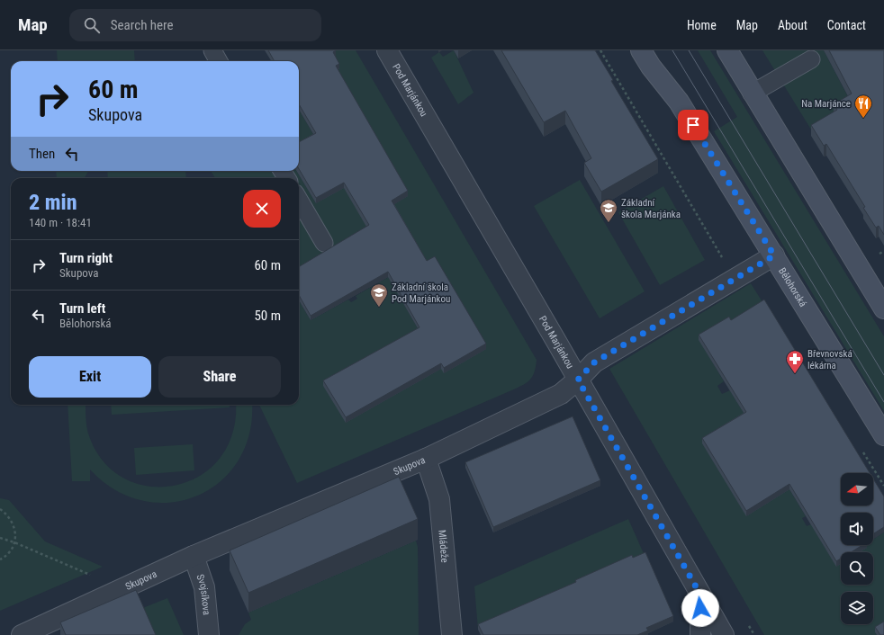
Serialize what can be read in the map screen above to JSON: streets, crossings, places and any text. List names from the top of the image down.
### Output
{
  "streets": {
    "street": [
      "Pod Marjánkou",
      "Bělohorská",
      "Skupova",
      "Mládeže",
      "Svojsíkova"
    ]
  },
  "crossings": [
    ["Pod Marjánkou", "Skupova"],
    ["Bělohorská", "Skupova"],
    ["Skupova", "Mládeže"],
    ["Skupova", "Svojsíkova"]
  ],
  "places": {
    "restaurant": ["Na Marjánce"],
    "school or university": ["Základní škola Marjánka", "Základní škola Pod Marjánkou"],
    "pharmacy": ["Břevnovská lékárna"]
  },
  "north": "left",
  "page": {
    "header": "Map",
    "search": "Search here",
    "nav": [
      "Home",
      "Map",
      "About",
      "Contact"
    ],
    "turn": ["60 m", "Skupova"],
    "then": "Then",
    "heading": ["2 min", "140 m · 18:41"],
    "list": [
      {
        "name": "Turn right",
        "note": "Skupova",
        "value": "60 m"
      },
      {
        "name": "Turn left",
        "note": "Bělohorská",
        "value": "50 m"
      }
    ],
    "buttons": ["Exit", "Share"]
  }
}
